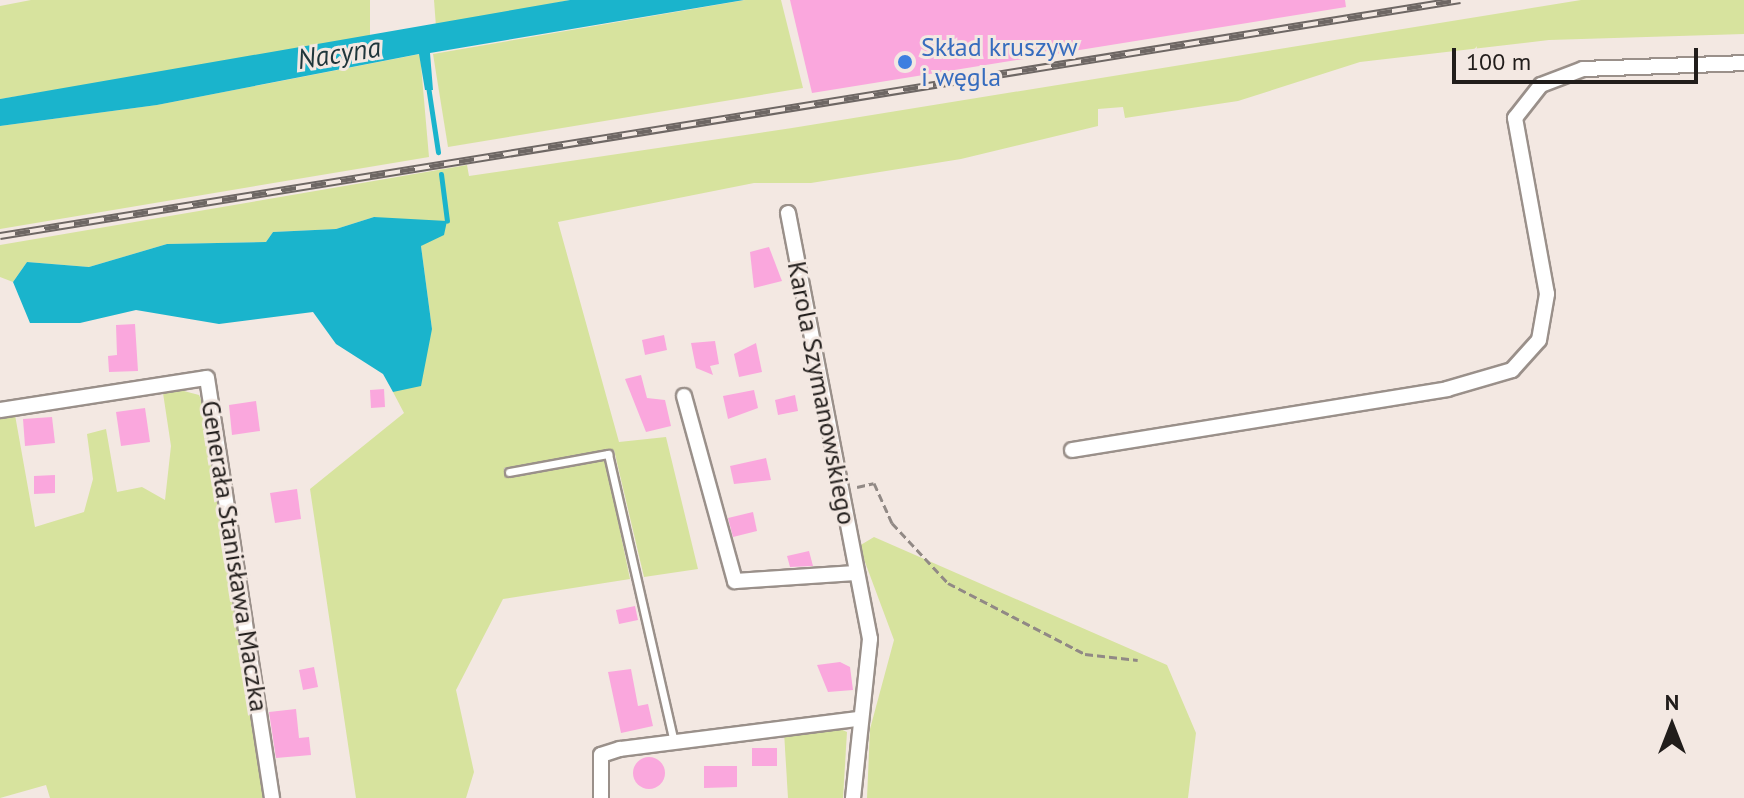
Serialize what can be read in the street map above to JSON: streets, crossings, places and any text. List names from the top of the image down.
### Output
{
  "streets": {
    "street": ["Karola Szymanowskiego", "Generała Stanisława Maczka"]
  },
  "water": ["Nacyna"],
  "places": ["Skład kruszyw i węgla"],
  "scale_bar": "100 m",
  "north": "top"
}
